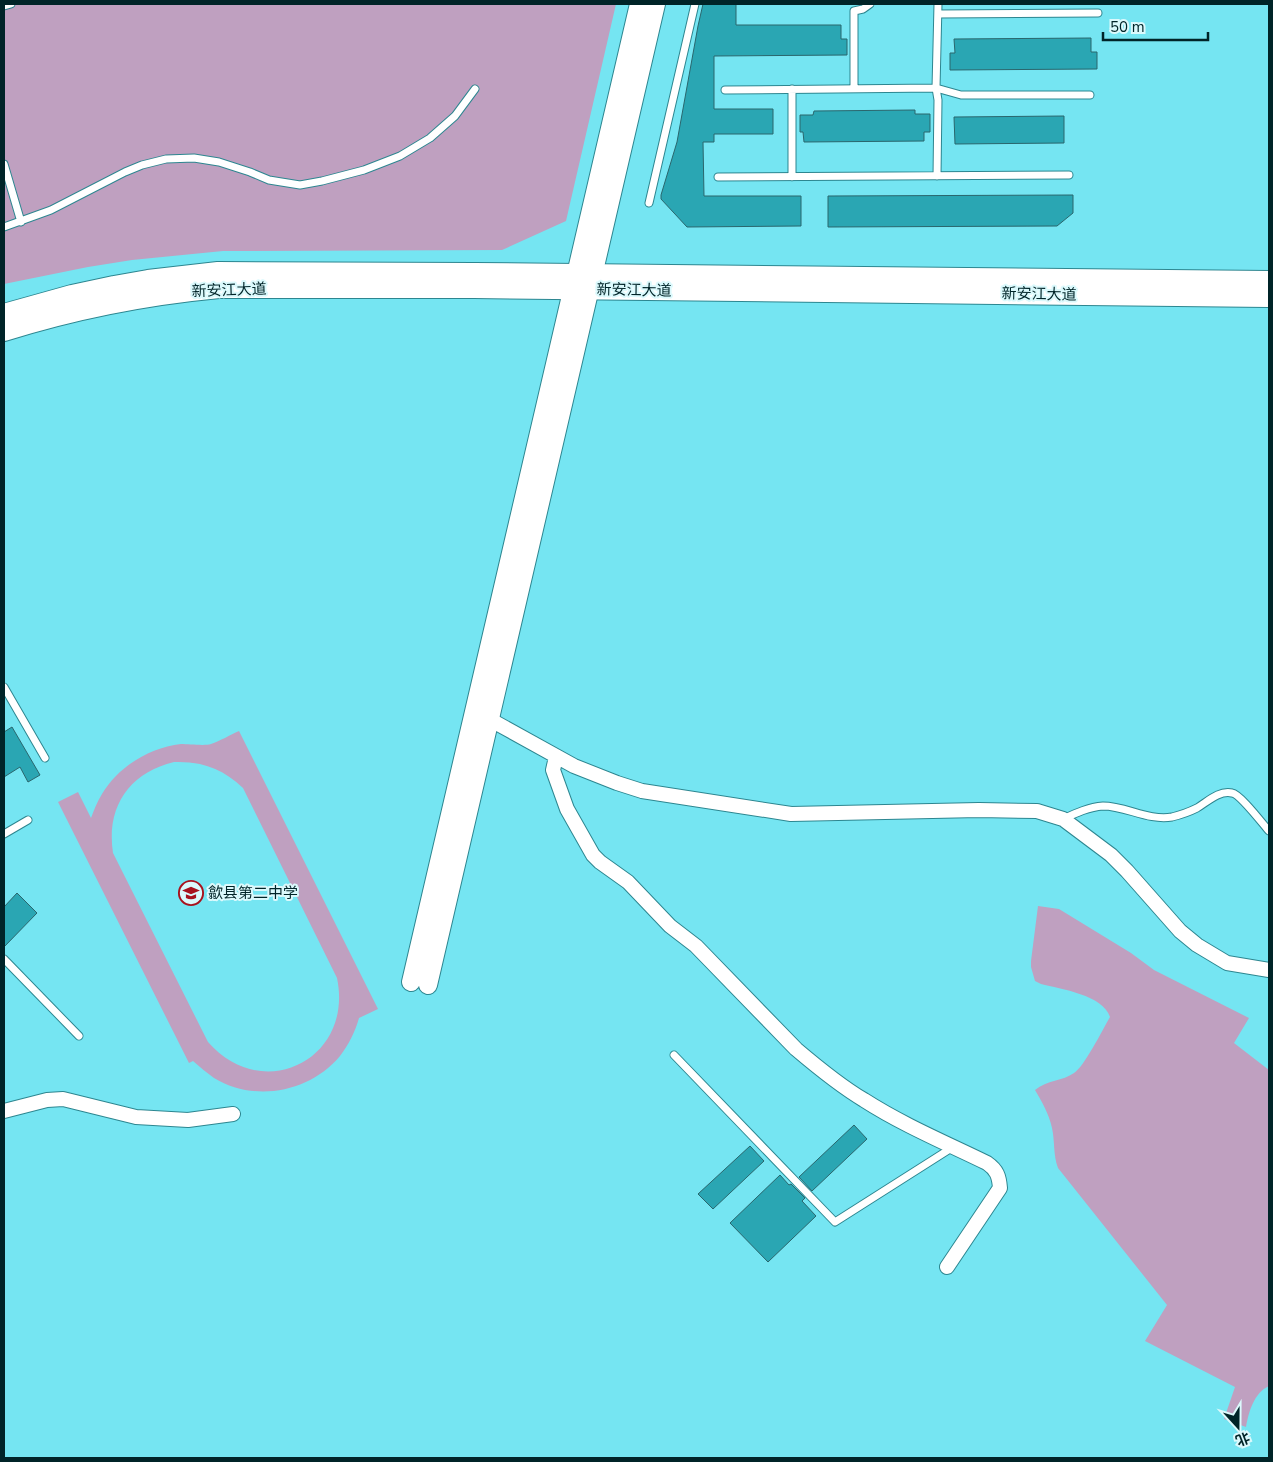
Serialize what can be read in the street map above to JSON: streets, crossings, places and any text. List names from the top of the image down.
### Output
{
  "streets": {
    "main road": ["新安江大道"]
  },
  "places": {
    "school or university": ["歙县第二中学"]
  },
  "scale_bar": "50 m",
  "north": "bottom"
}
